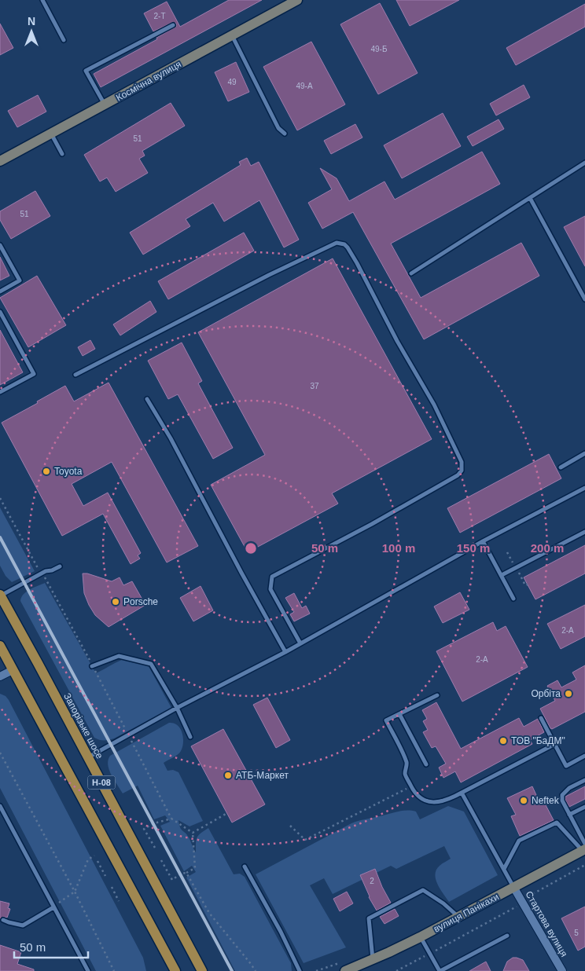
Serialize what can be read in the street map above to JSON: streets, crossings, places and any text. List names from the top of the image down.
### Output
{
  "streets": {
    "main road": [
      "Космічна вулиця",
      "Запорізьке шосе",
      "Н-08",
      "вулиця Панікахи"
    ],
    "street": ["Стартова вулиця"]
  },
  "crossings": [
    ["вулиця Панікахи", "Стартова вулиця"]
  ],
  "places": [
    "Toyota",
    "Porsche",
    "Орбіта",
    "ТОВ \"БаДМ\"",
    "АТБ-Маркет",
    "Neftek"
  ],
  "house_numbers": [
    "2-Т",
    "49-Б",
    "49",
    "49-А",
    "51",
    "51",
    "37",
    "2-А",
    "2-А",
    "2",
    "5"
  ],
  "scale_bar": "50 m",
  "north": "top",
  "rings": [
    "50 m",
    "100 m",
    "150 m",
    "200 m"
  ]
}
